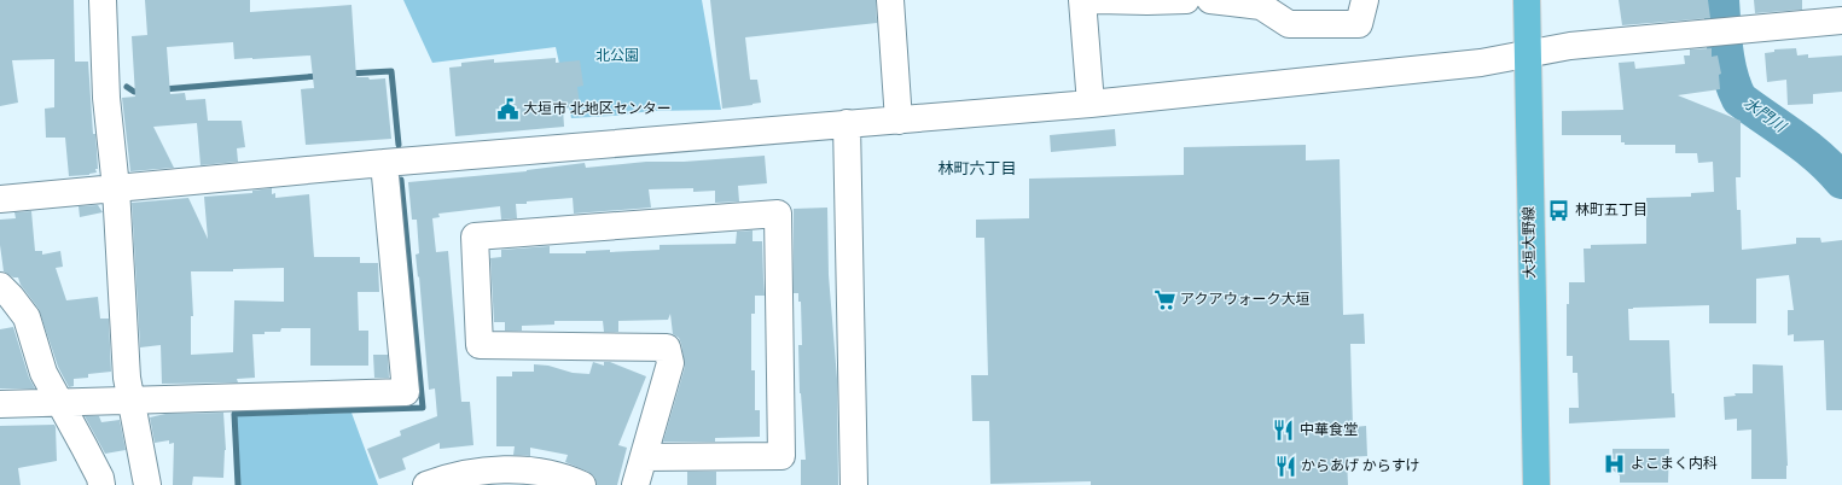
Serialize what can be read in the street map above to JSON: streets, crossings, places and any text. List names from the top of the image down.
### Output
{
  "streets": {
    "main road": ["大垣大野線"]
  },
  "districts": ["林町六丁目"],
  "water": ["水門川"],
  "parks": ["北公園"],
  "places": {
    "public building": ["大垣市 北地区センター"],
    "bus stop": ["林町五丁目"],
    "supermarket": ["アクアウォーク大垣"],
    "restaurant": ["中華食堂", "からあげ からすけ"],
    "hospital": ["よこまく内科"]
  }
}
